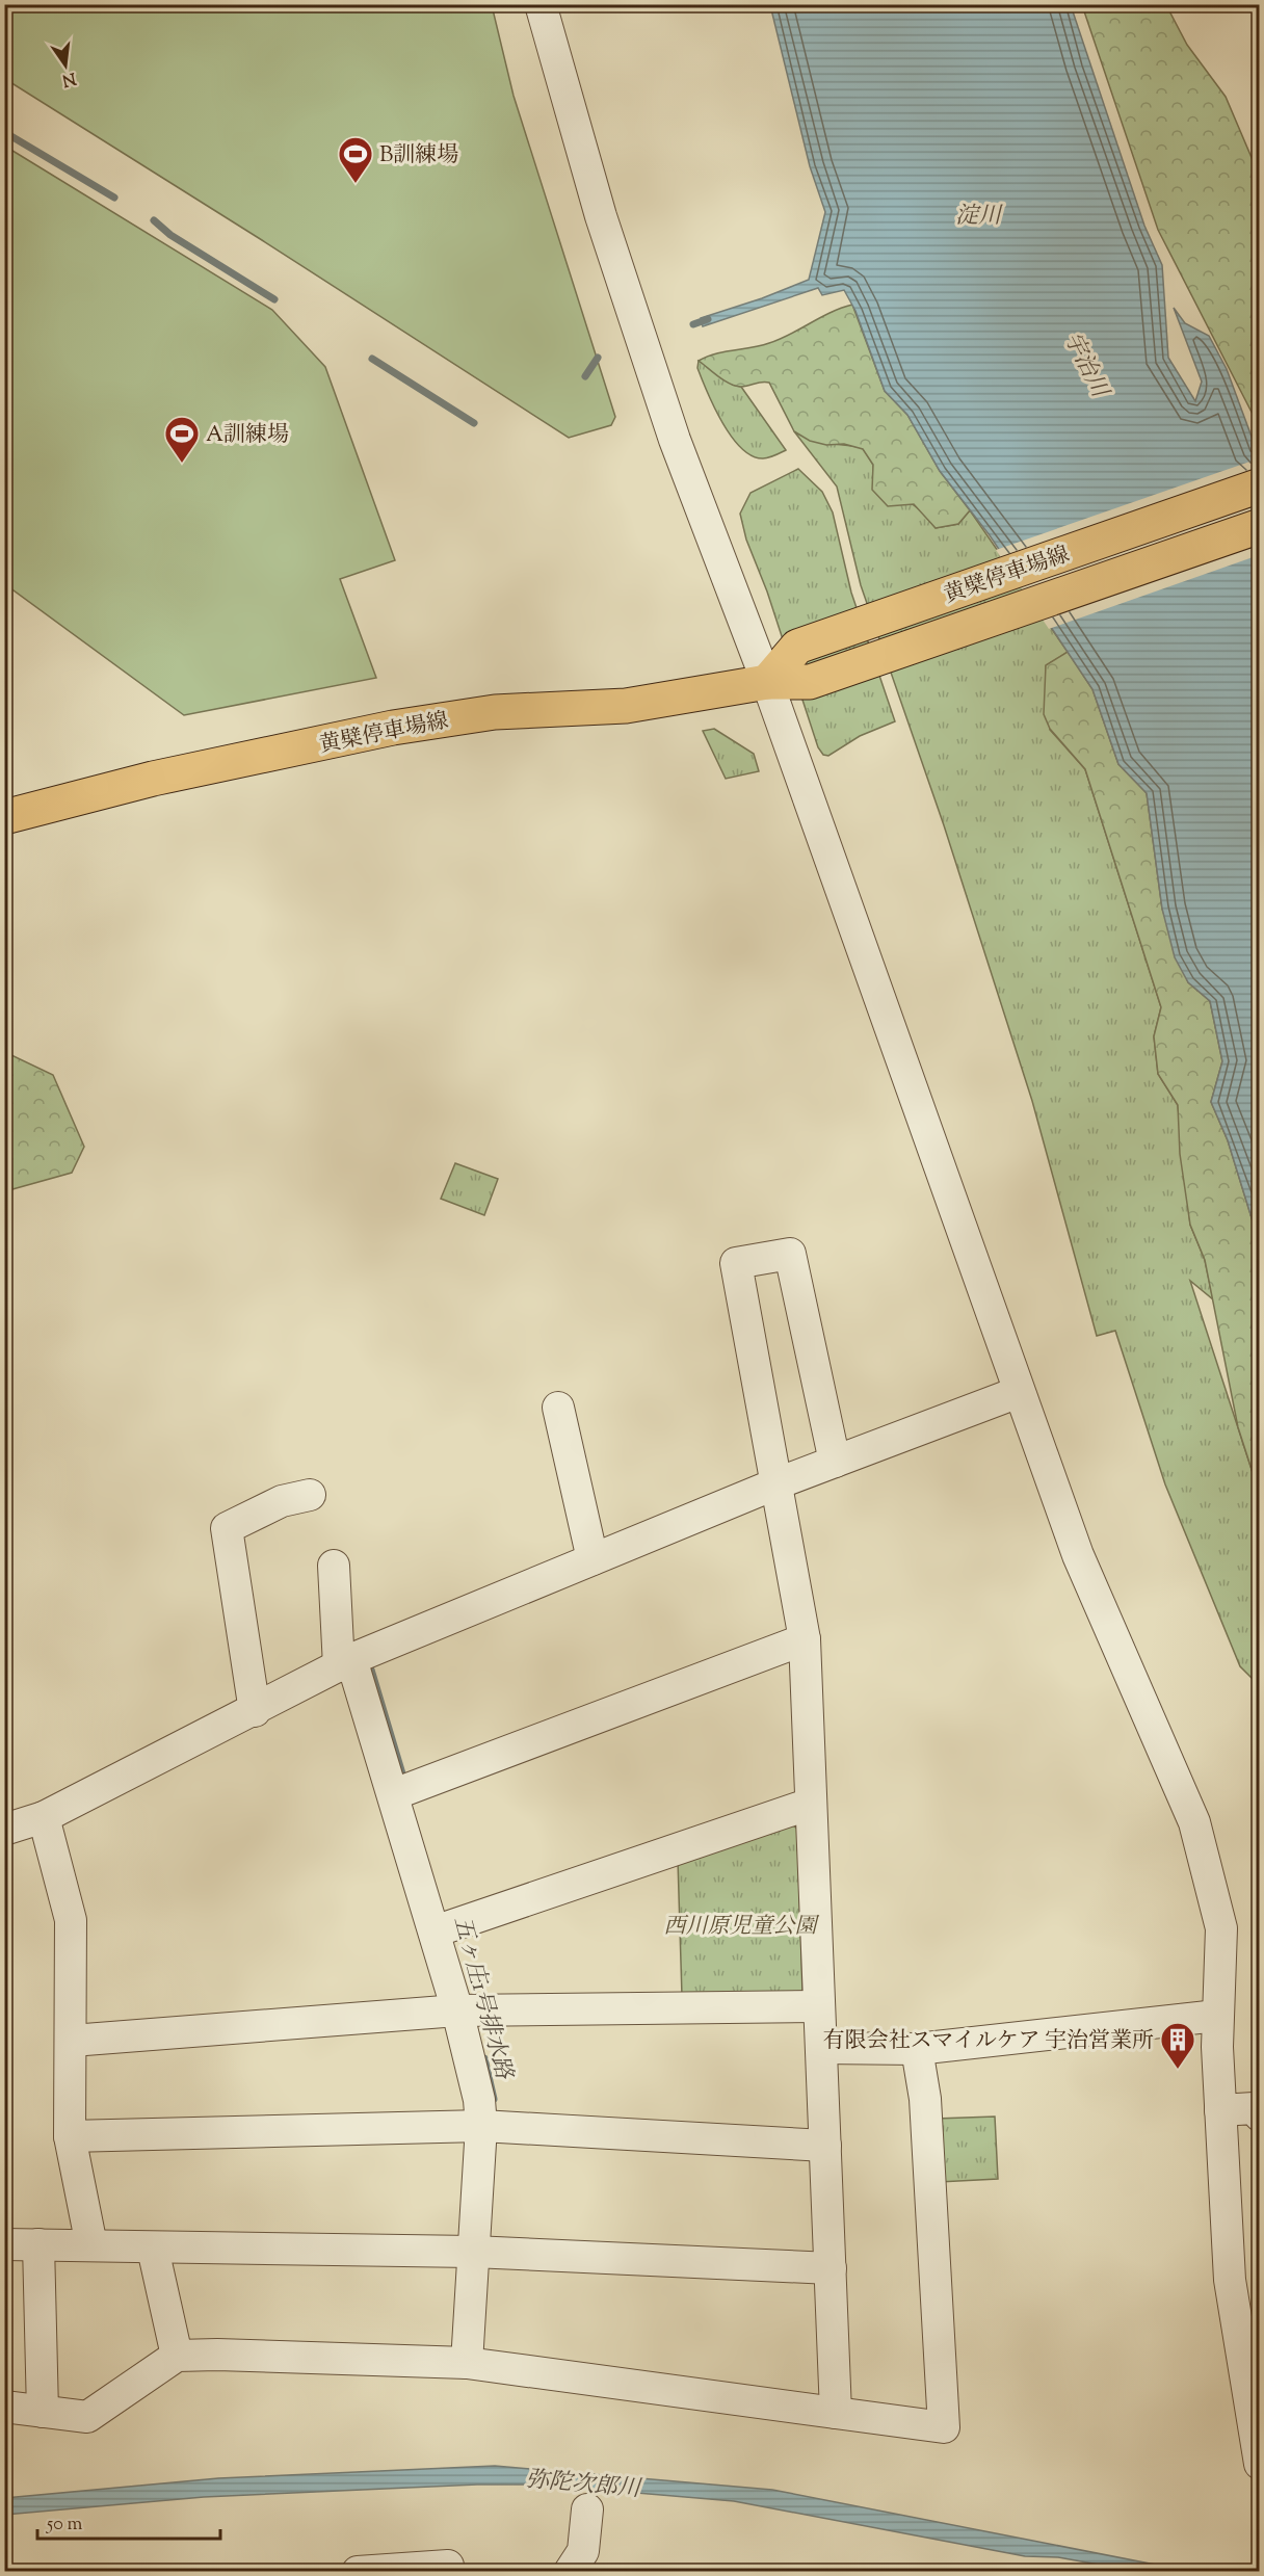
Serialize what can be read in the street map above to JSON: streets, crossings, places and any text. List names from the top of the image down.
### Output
{
  "streets": {
    "main road": ["黄檗停車場線"]
  },
  "water": [
    "淀川",
    "宇治川",
    "五ヶ庄1号排水路",
    "弥陀次郎川"
  ],
  "parks": ["西川原児童公園"],
  "places": {
    "sports": ["B訓練場", "A訓練場"],
    "building": ["有限会社スマイルケア 宇治営業所"]
  },
  "scale_bar": "50 m",
  "north": "bottom"
}
